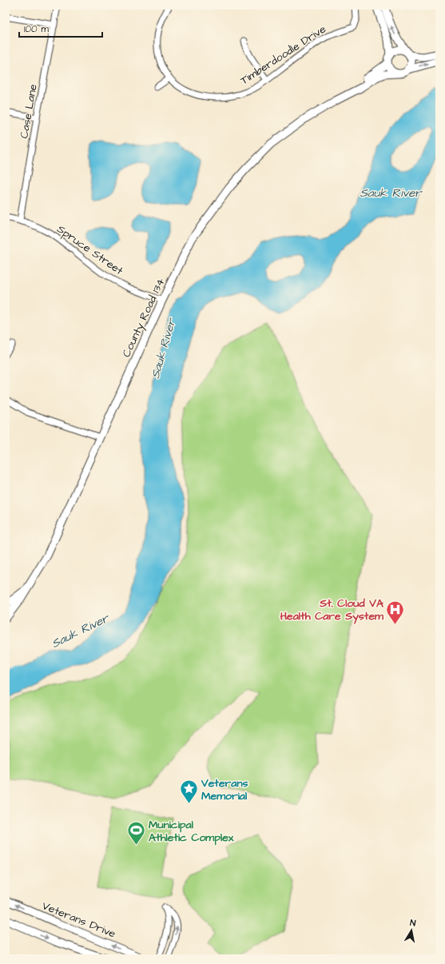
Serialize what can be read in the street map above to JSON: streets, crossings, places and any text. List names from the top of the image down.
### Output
{
  "streets": {
    "street": [
      "Timberdoodle Drive",
      "Case Lane",
      "Spruce Street",
      "County Road 134",
      "Veterans Drive"
    ]
  },
  "crossings": [
    ["Case Lane", "Spruce Street"],
    ["Spruce Street", "County Road 134"]
  ],
  "water": ["Sauk River"],
  "places": {
    "hospital": ["St. Cloud VA Health Care System"],
    "place": ["Veterans Memorial"],
    "sports": ["Municipal Athletic Complex"]
  },
  "scale_bar": "100 m",
  "north": "top"
}
